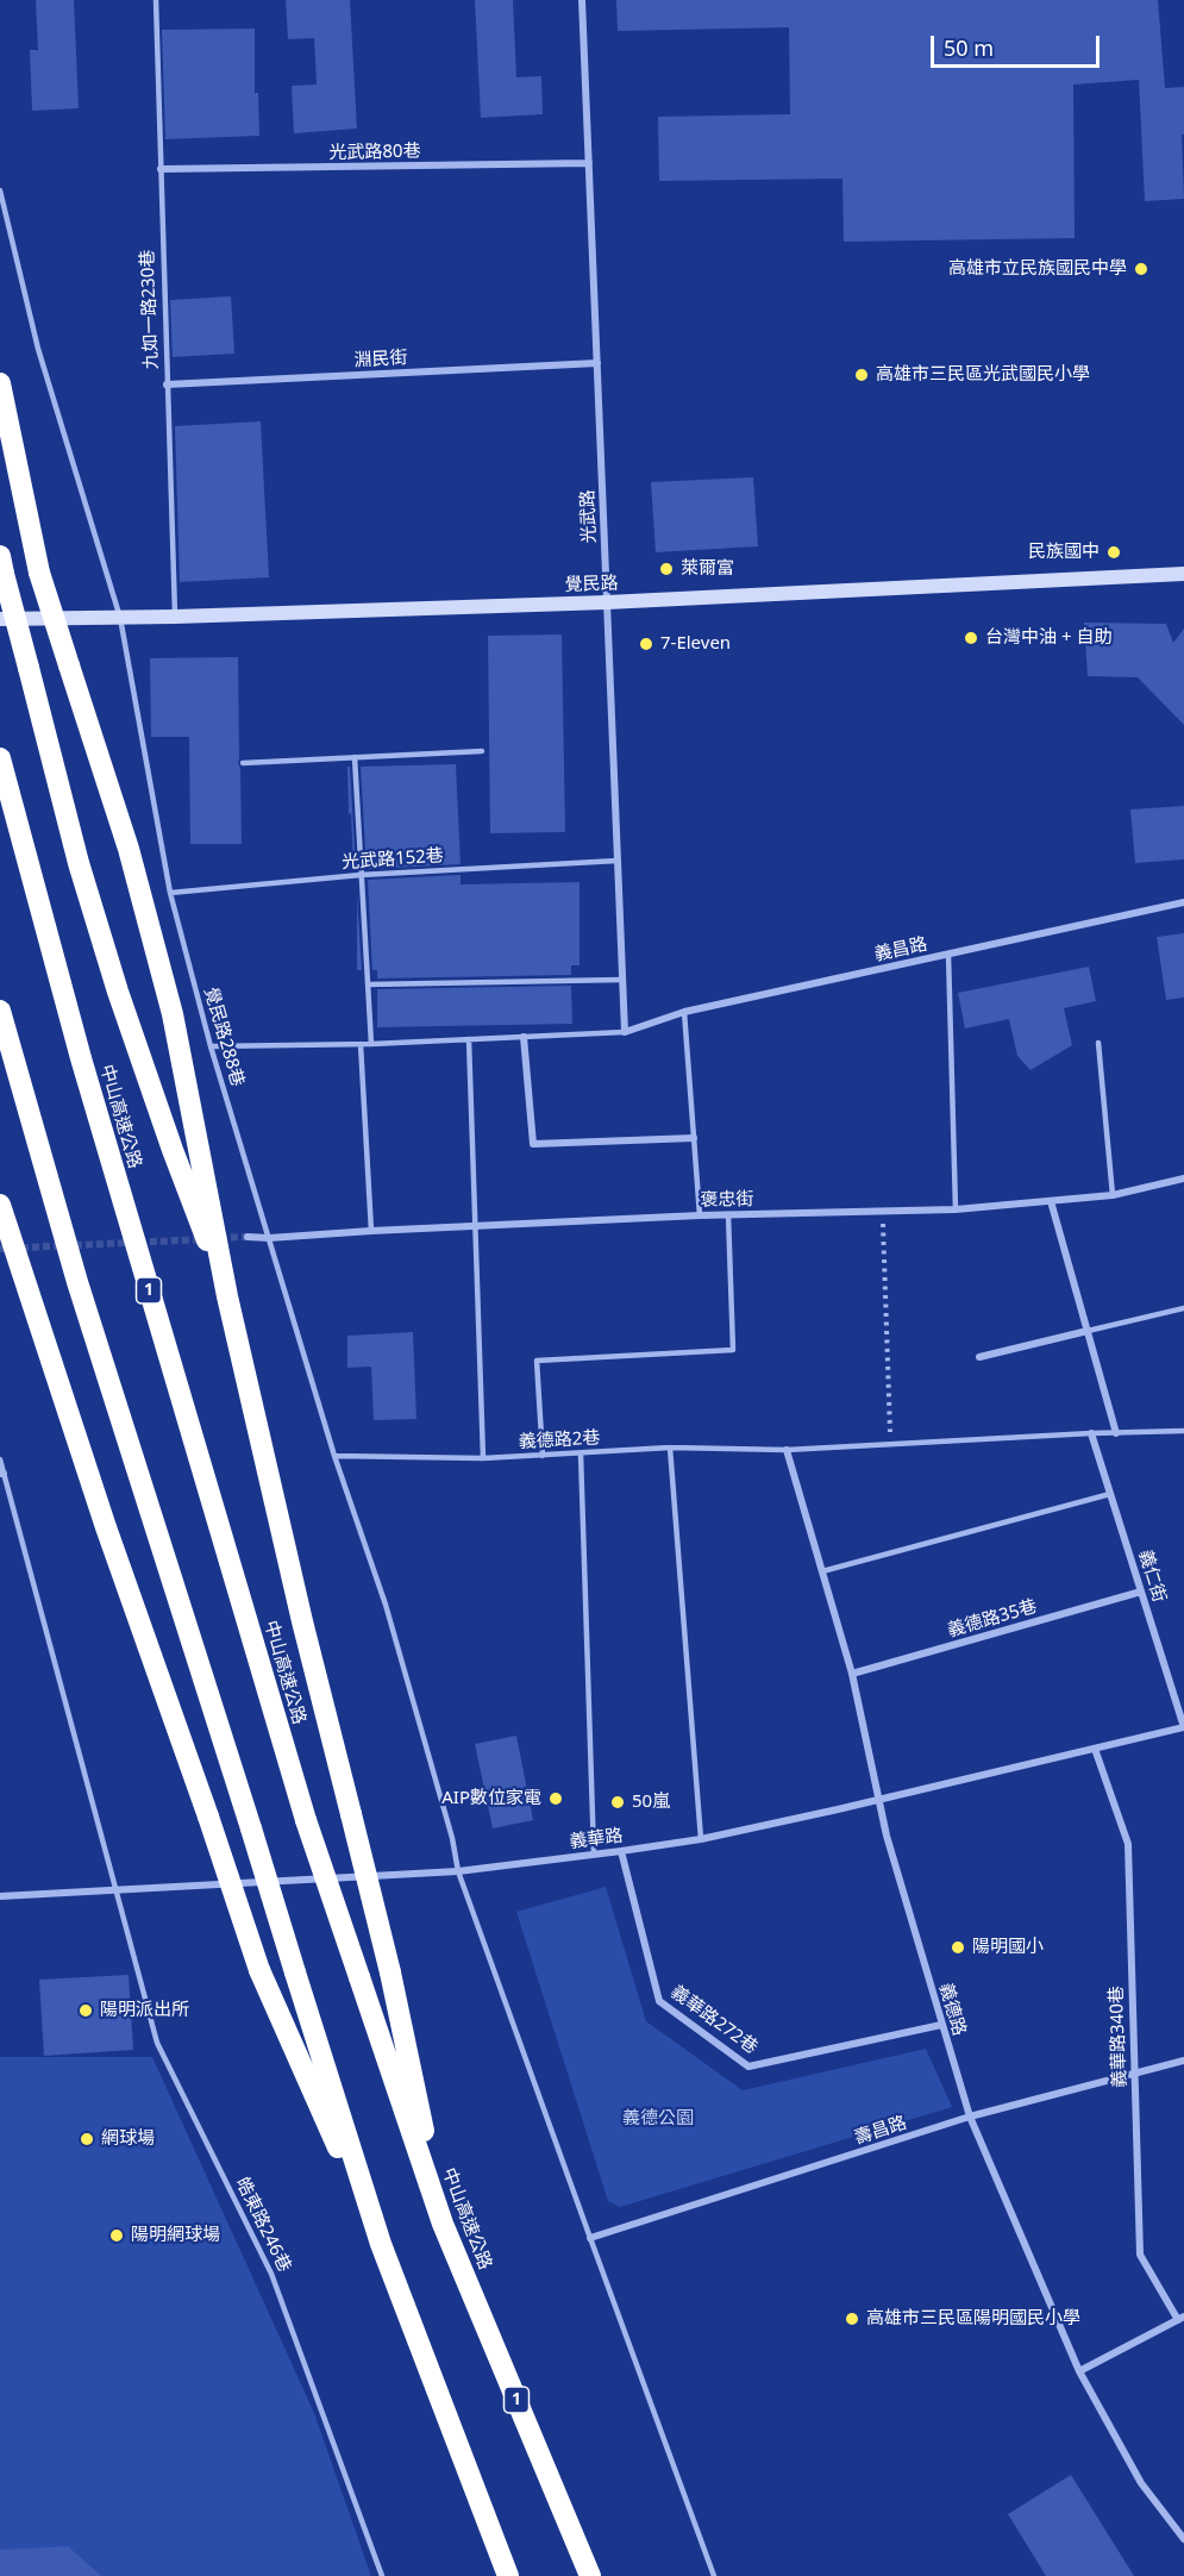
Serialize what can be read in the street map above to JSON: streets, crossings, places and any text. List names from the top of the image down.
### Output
{
  "streets": {
    "highway": ["中山高速公路", "1"],
    "street": [
      "光武路80巷",
      "淵民街",
      "光武路",
      "覺民路",
      "義昌路",
      "褒忠街",
      "義仁街",
      "義德路35巷",
      "義華路",
      "義德路",
      "義華路272巷",
      "義華路340巷",
      "壽昌路"
    ],
    "lane": [
      "九如一路230巷",
      "光武路152巷",
      "覺民路288巷",
      "義德路2巷",
      "皓東路246巷"
    ]
  },
  "crossings": [
    ["光武路80巷", "九如一路230巷"],
    ["光武路80巷", "光武路"],
    ["九如一路230巷", "淵民街"],
    ["九如一路230巷", "覺民路"],
    ["淵民街", "光武路"],
    ["光武路", "覺民路"],
    ["光武路", "光武路152巷"],
    ["光武路", "義昌路"],
    ["覺民路", "覺民路288巷"],
    ["光武路152巷", "覺民路288巷"],
    ["覺民路288巷", "褒忠街"],
    ["覺民路288巷", "義德路2巷"],
    ["覺民路288巷", "義華路"],
    ["覺民路288巷", "壽昌路"],
    ["義德路2巷", "義仁街"],
    ["義德路2巷", "義德路"],
    ["義仁街", "義德路35巷"],
    ["義仁街", "義華路"],
    ["義德路35巷", "義德路"],
    ["義華路", "義德路"],
    ["義華路", "義華路272巷"],
    ["義華路", "義華路340巷"],
    ["義華路", "皓東路246巷"],
    ["義德路", "義華路272巷"],
    ["義德路", "壽昌路"],
    ["義華路340巷", "壽昌路"]
  ],
  "parks": ["義德公園"],
  "places": [
    "高雄市立民族國民中學",
    "高雄市三民區光武國民小學",
    "民族國中",
    "萊爾富",
    "台灣中油 + 自助",
    "7-Eleven",
    "AIP數位家電",
    "50嵐",
    "陽明國小",
    "陽明派出所",
    "網球場",
    "陽明網球場",
    "高雄市三民區陽明國民小學"
  ],
  "scale_bar": "50 m"
}
